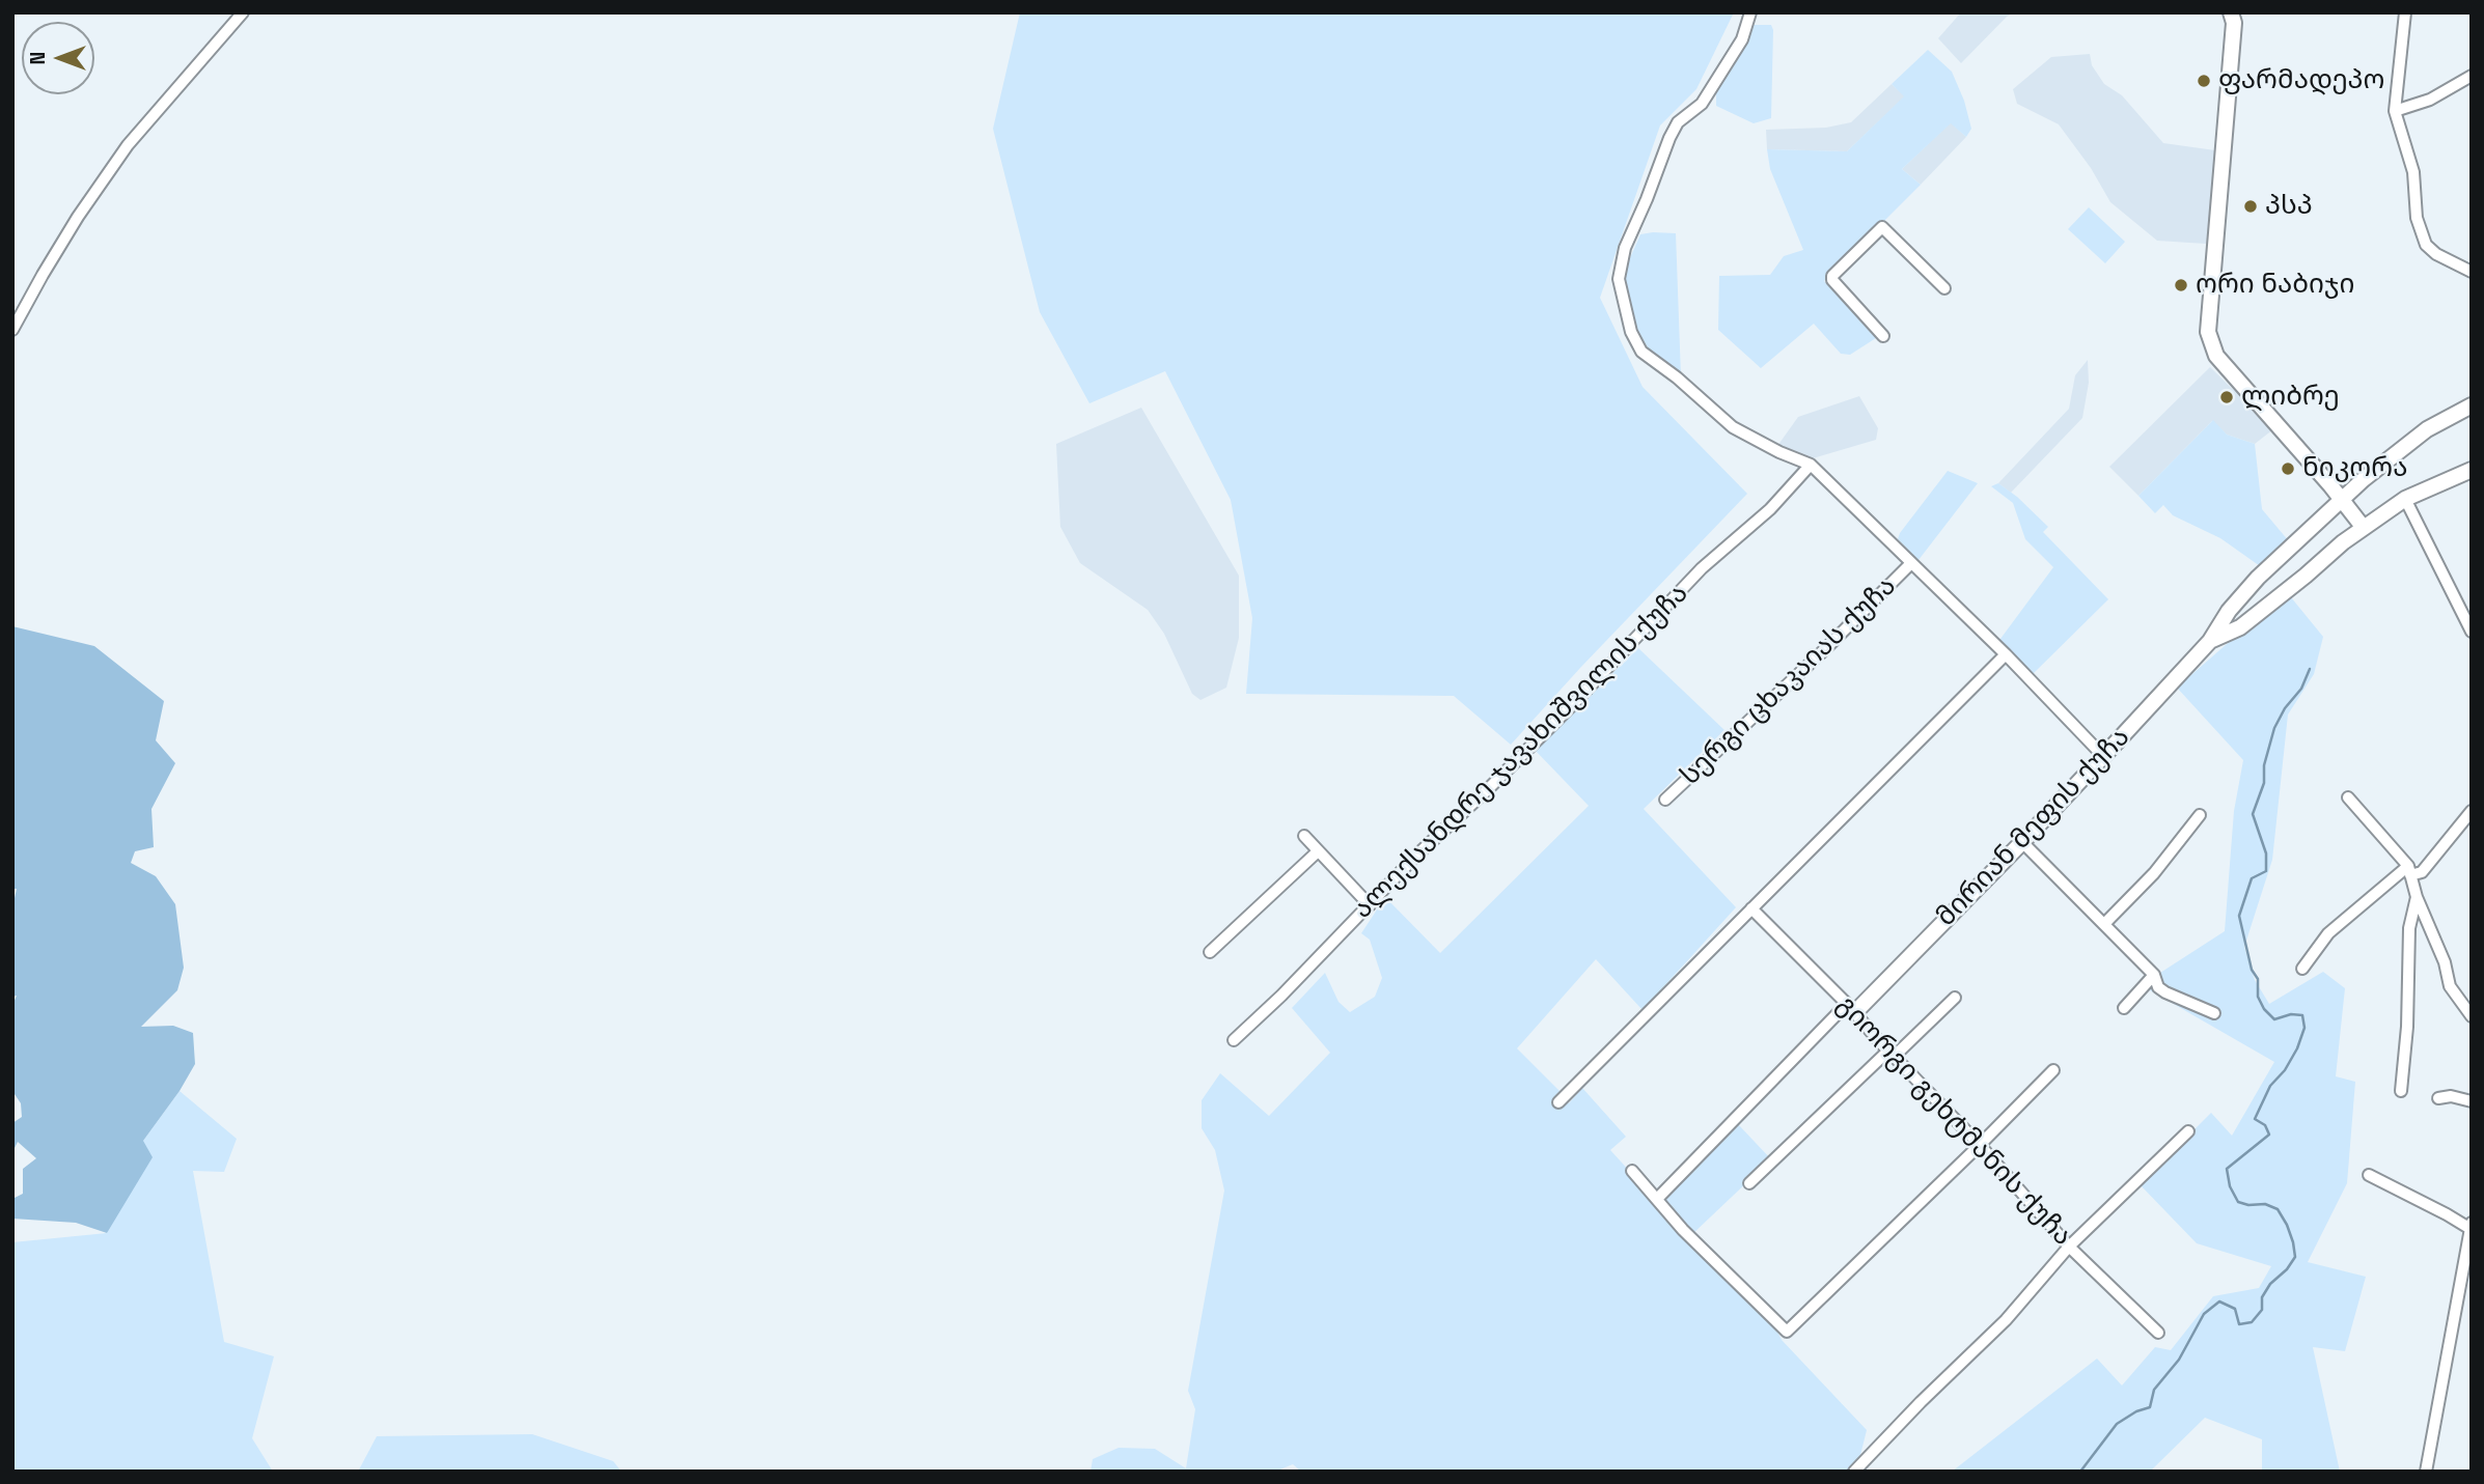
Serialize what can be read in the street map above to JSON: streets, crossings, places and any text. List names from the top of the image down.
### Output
{
  "streets": {
    "street": [
      "სერგი ცხაკაიას ქუჩა",
      "ალექსანდრე ჯავახიშვილის ქუჩა",
      "მირიან მეფის ქუჩა",
      "გიორგი გეხტმანის ქუჩა"
    ]
  },
  "crossings": [
    ["მირიან მეფის ქუჩა", "გიორგი გეხტმანის ქუჩა"]
  ],
  "places": [
    "ფარმადეპო",
    "პსპ",
    "ორი ნაბიჯი",
    "ლიბრე",
    "ნიკორა"
  ],
  "north": "left"
}
